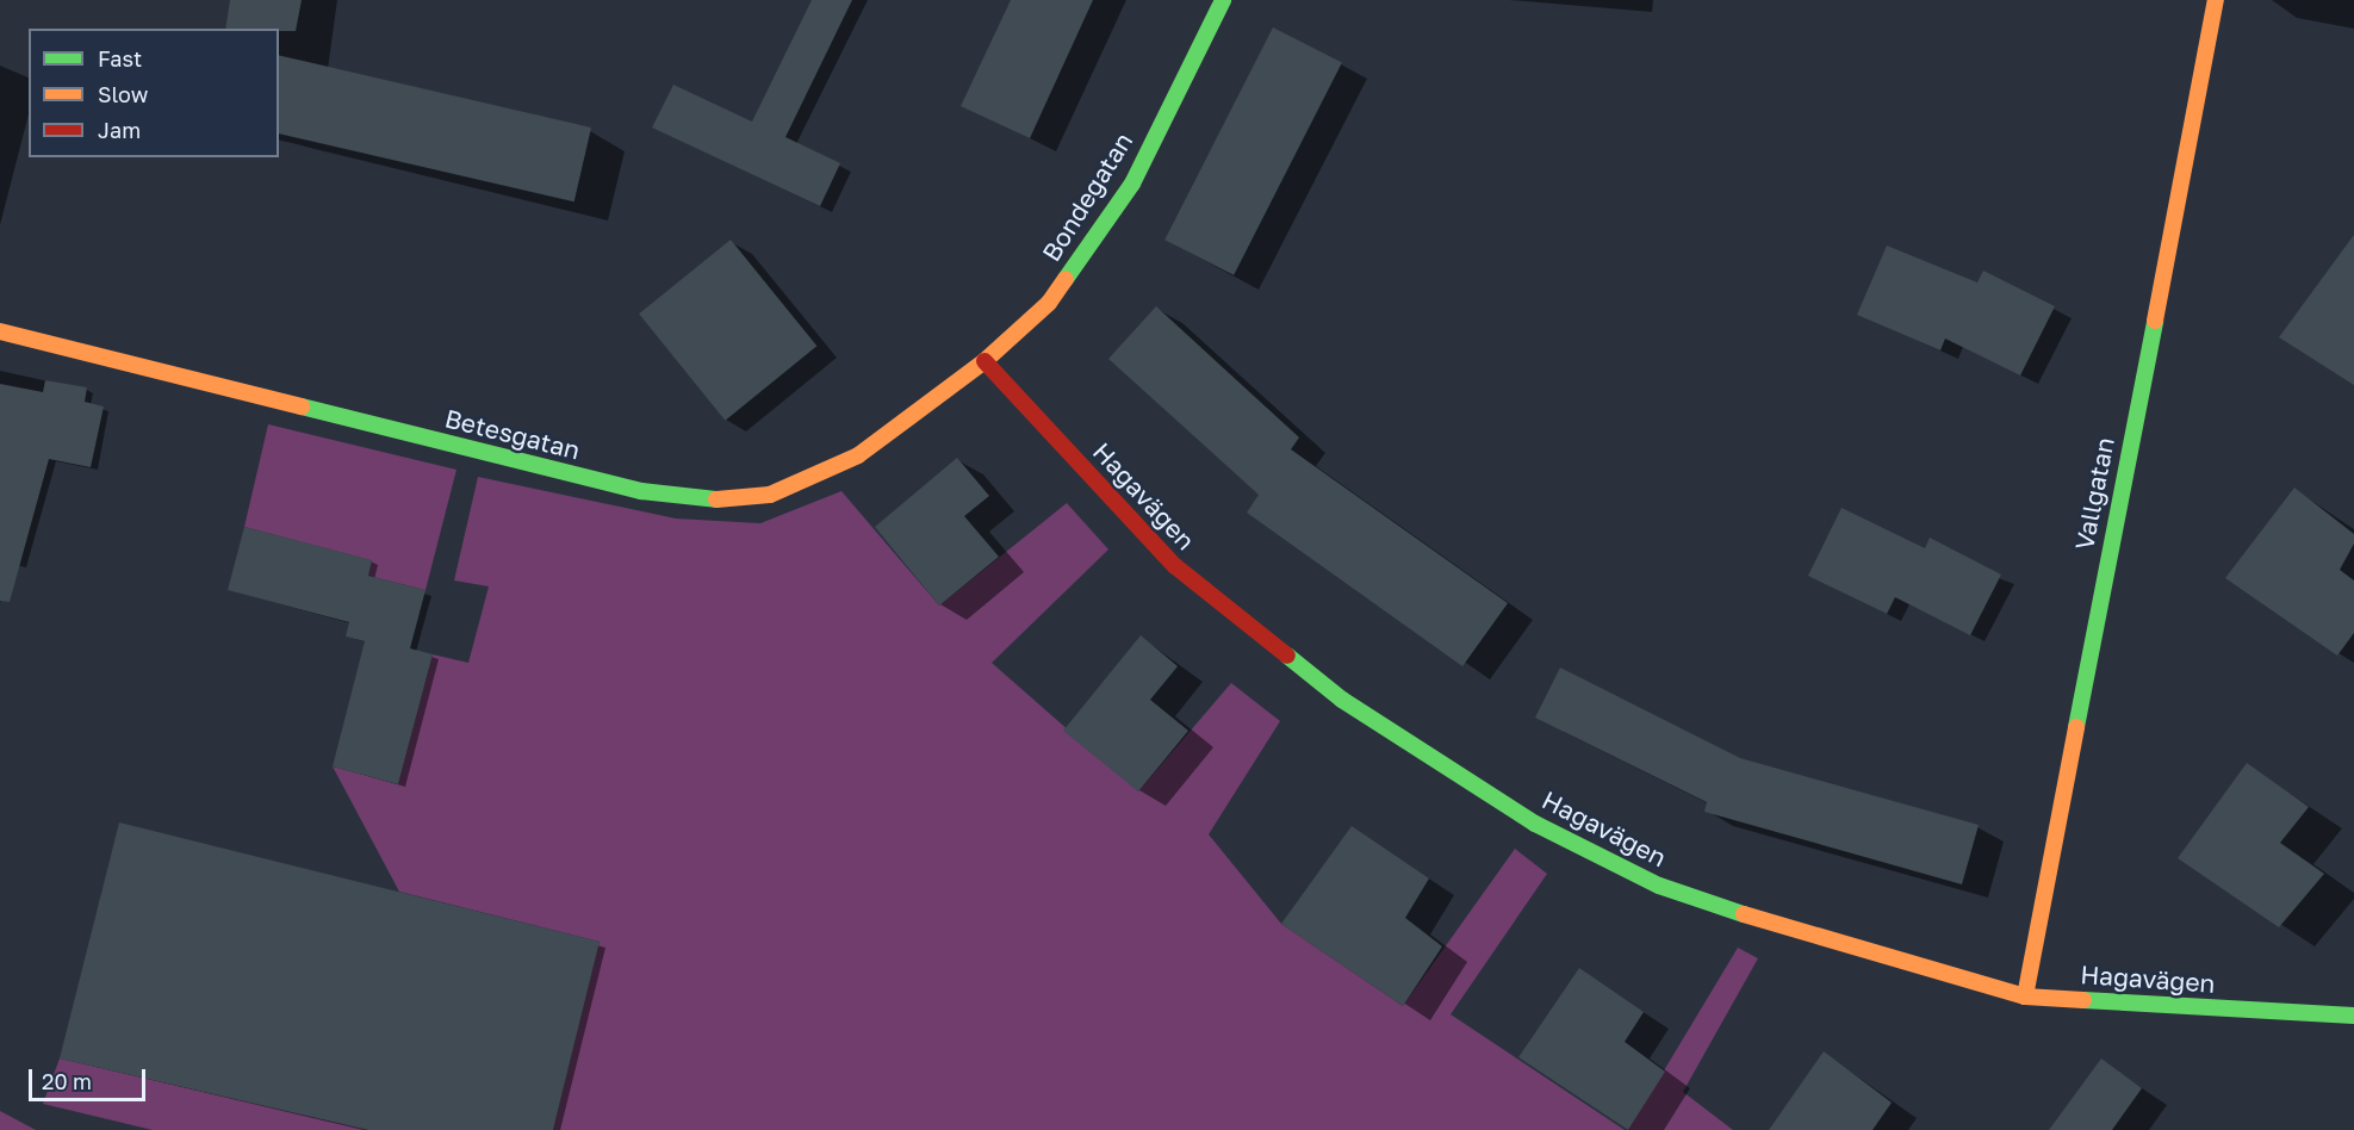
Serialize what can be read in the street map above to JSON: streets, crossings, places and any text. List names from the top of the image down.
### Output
{
  "streets": {
    "street": [
      "Bondegatan",
      "Betesgatan",
      "Vallgatan",
      "Hagavägen"
    ]
  },
  "crossings": [
    ["Bondegatan", "Betesgatan"],
    ["Bondegatan", "Hagavägen"],
    ["Betesgatan", "Hagavägen"],
    ["Vallgatan", "Hagavägen"]
  ],
  "legend": ["Fast", "Slow", "Jam"],
  "scale_bar": "20 m"
}
